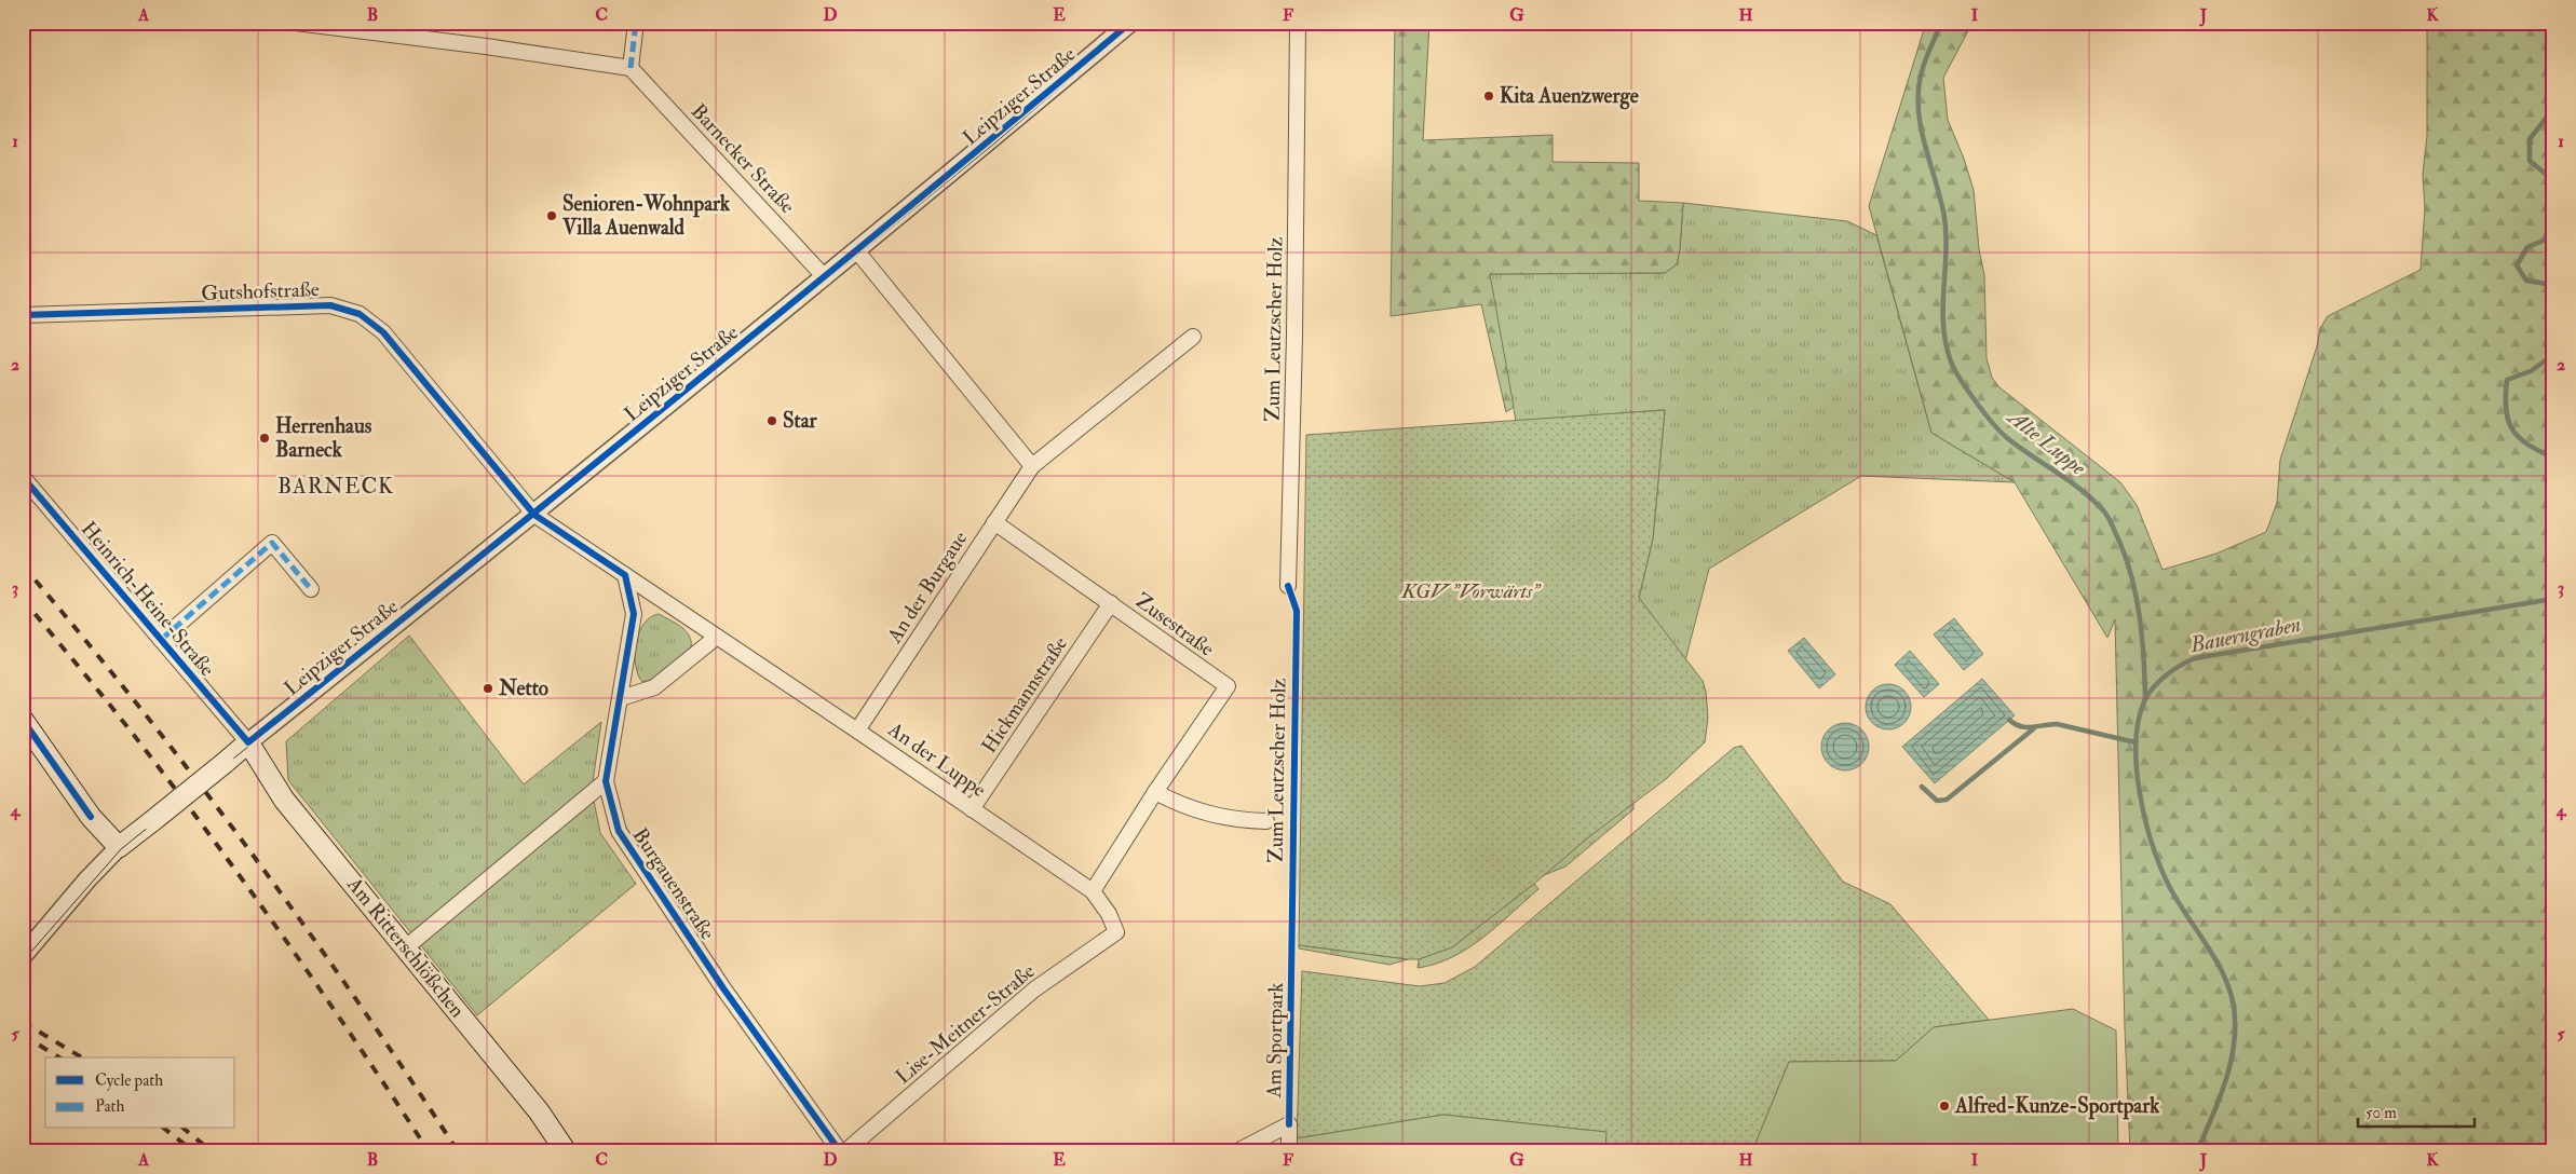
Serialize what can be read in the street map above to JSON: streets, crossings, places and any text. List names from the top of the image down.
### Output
{
  "streets": {
    "main road": ["Am Ritterschlößchen"],
    "street": [
      "Leipziger Straße",
      "Barnecker Straße",
      "Gutshofstraße",
      "Zum Leutzscher Holz",
      "An der Burgaue",
      "Heinrich-Heine-Straße",
      "Zusestraße",
      "Hickmannstraße",
      "An der Luppe",
      "Burgauenstraße",
      "Lise-Meitner-Straße",
      "Am Sportpark"
    ]
  },
  "crossings": [
    ["Leipziger Straße", "Barnecker Straße"],
    ["Leipziger Straße", "Gutshofstraße"],
    ["Leipziger Straße", "Heinrich-Heine-Straße"],
    ["Leipziger Straße", "Am Ritterschlößchen"],
    ["An der Burgaue", "Zusestraße"],
    ["An der Burgaue", "An der Luppe"],
    ["Heinrich-Heine-Straße", "Am Ritterschlößchen"],
    ["Zusestraße", "Hickmannstraße"],
    ["Zusestraße", "An der Luppe"],
    ["Hickmannstraße", "An der Luppe"],
    ["An der Luppe", "Lise-Meitner-Straße"]
  ],
  "districts": ["BARNECK"],
  "water": ["Alte Luppe", "Bauerngraben"],
  "parks": ["KGV \"Vorwärts\""],
  "places": [
    "Kita Auenzwerge",
    "Senioren-Wohnpark Villa Auenwald",
    "Star",
    "Herrenhaus Barneck",
    "Netto",
    "Alfred-Kunze-Sportpark"
  ],
  "legend": ["Cycle path", "Path"],
  "scale_bar": "50 m",
  "grid": {
    "columns": [
      "A",
      "B",
      "C",
      "D",
      "E",
      "F",
      "G",
      "H",
      "I",
      "J",
      "K"
    ],
    "rows": [
      "1",
      "2",
      "3",
      "4",
      "5"
    ]
  }
}
